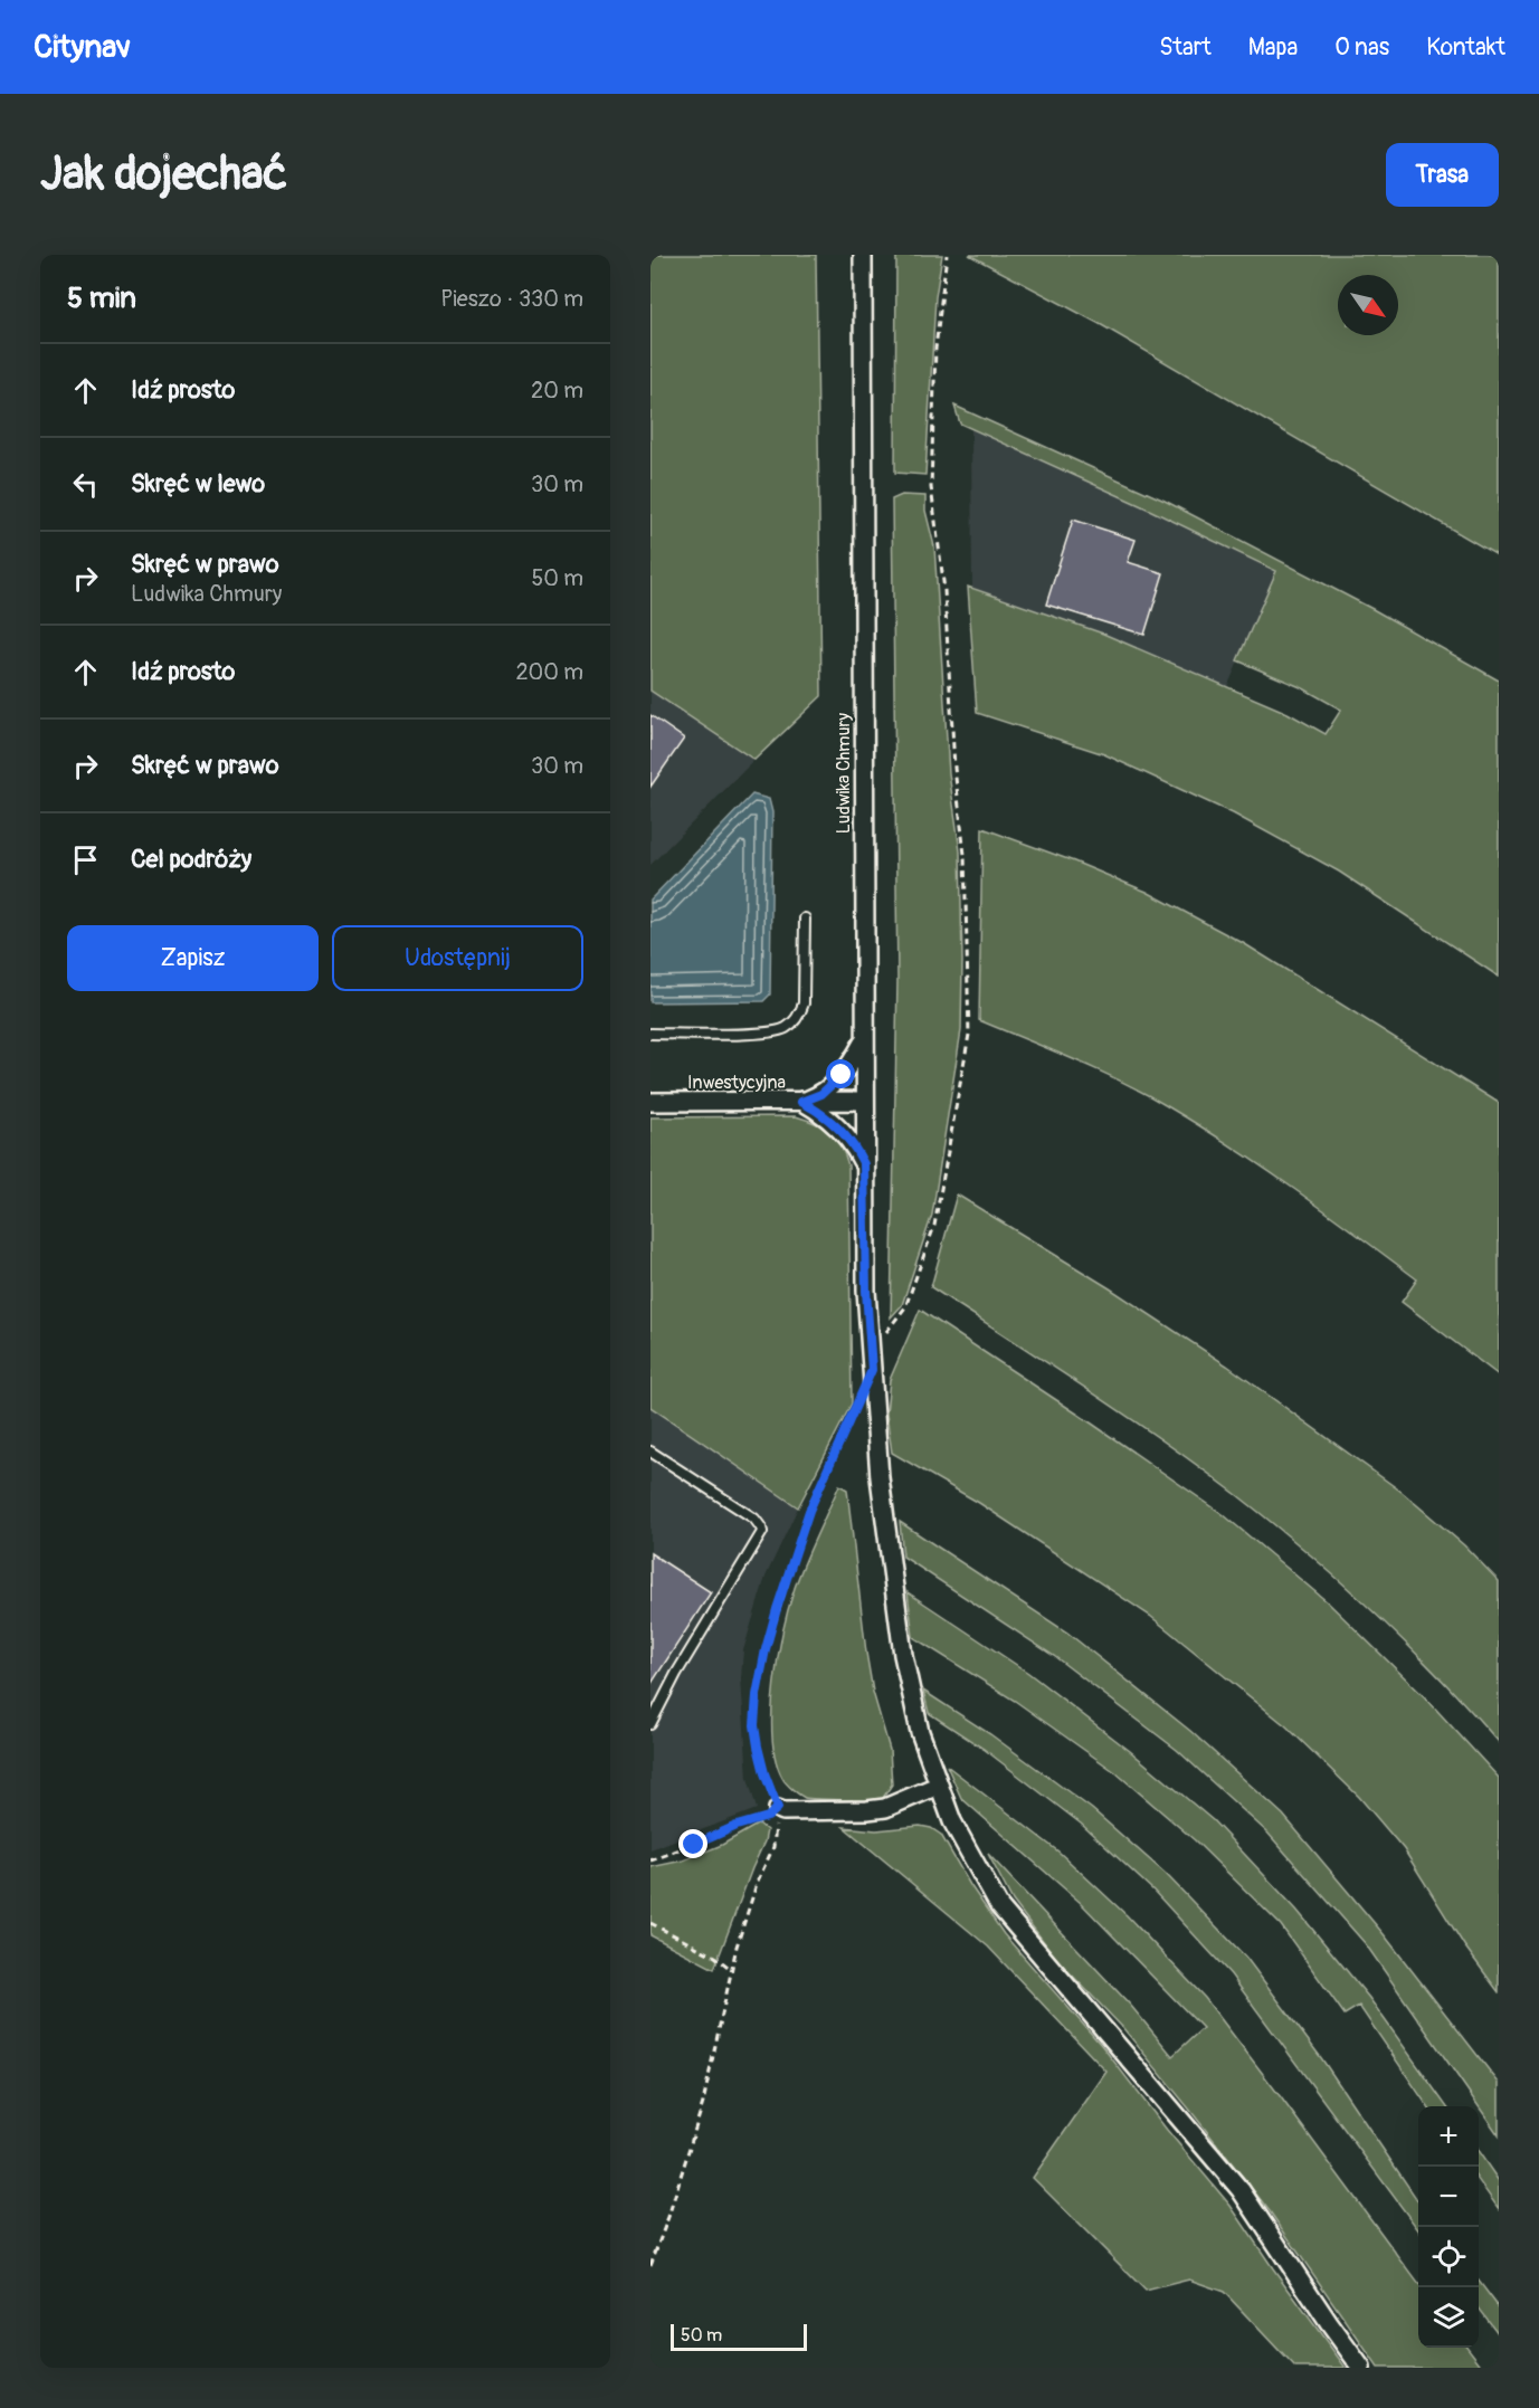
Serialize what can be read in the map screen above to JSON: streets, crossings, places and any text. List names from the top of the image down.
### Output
{
  "streets": {
    "street": ["Ludwika Chmury", "Inwestycyjna"]
  },
  "crossings": [
    ["Ludwika Chmury", "Inwestycyjna"]
  ],
  "scale_bar": "50 m",
  "north": "bottom right",
  "page": {
    "header": "Citynav",
    "nav": [
      "Start",
      "Mapa",
      "O nas",
      "Kontakt"
    ],
    "buttons": [
      "Trasa",
      ["Zapisz", "Udostępnij"]
    ],
    "title": "Jak dojechać",
    "heading": ["5 min", "Pieszo · 330 m"],
    "list": [
      ["Idź prosto", "20 m"],
      ["Skręć w lewo", "30 m"],
      ["Skręć w prawo", "Ludwika Chmury", "50 m"],
      ["Idź prosto", "200 m"],
      ["Skręć w prawo", "30 m"],
      "Cel podróży"
    ],
    "map_buttons": ["+", "−"],
    "scale": "50 m"
  }
}
